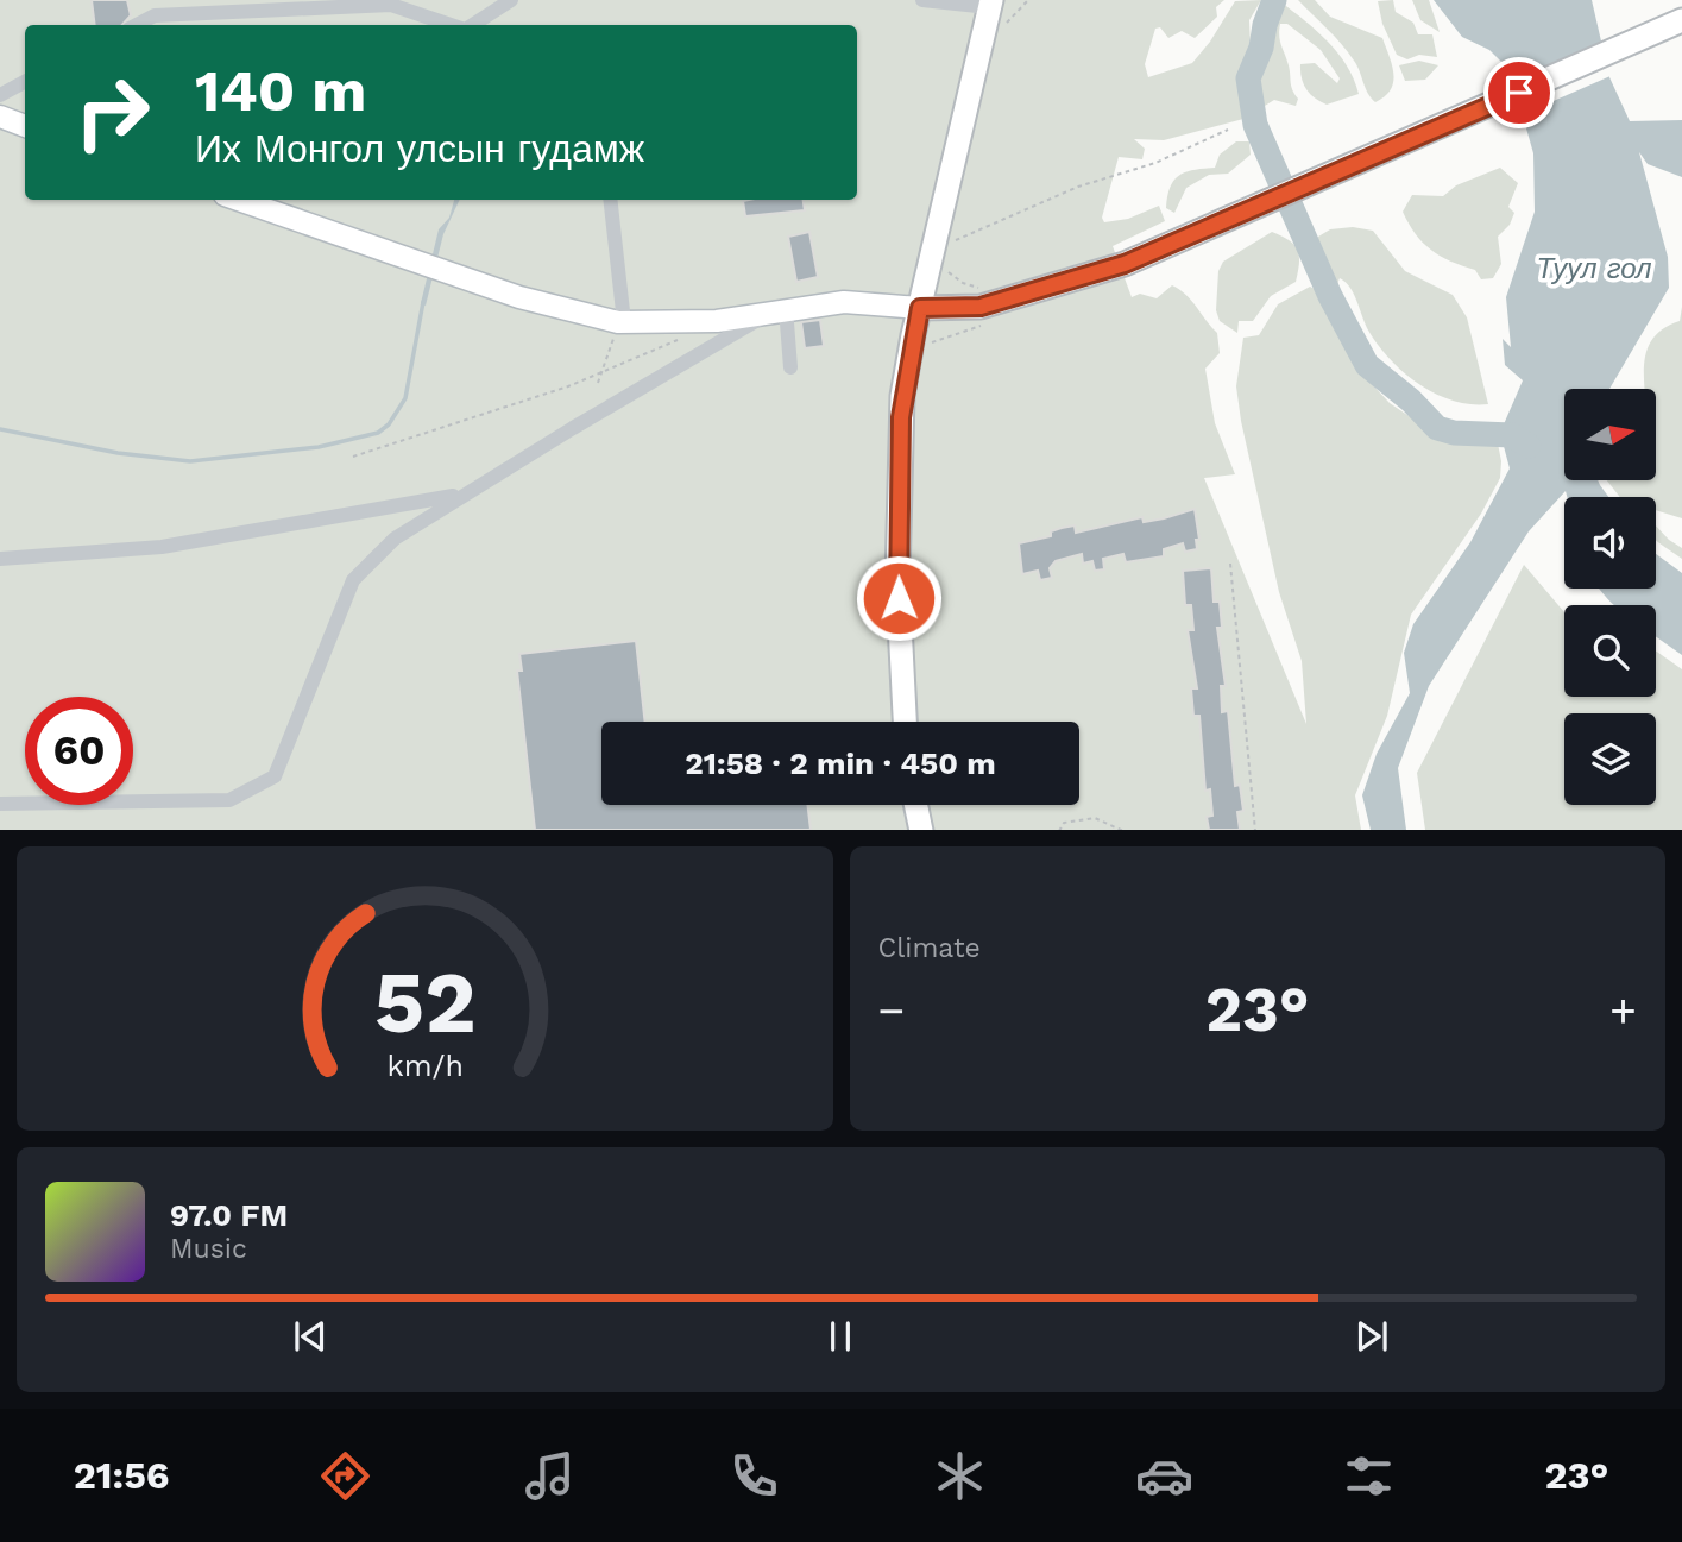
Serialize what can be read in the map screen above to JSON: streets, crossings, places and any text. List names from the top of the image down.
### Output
{
  "water": ["Туул гол"],
  "north": "right",
  "page": {
    "turn": ["140 m", "Их Монгол улсын гудамж"],
    "limit": "60",
    "trip": "21:58 · 2 min · 450 m",
    "tile": "Climate",
    "heat": ["−", "23°", "+"],
    "song": ["97.0 FM", "Music"],
    "tabs": ["21:56", "23°"],
    "gauge": ["52", "km/h"]
  }
}
